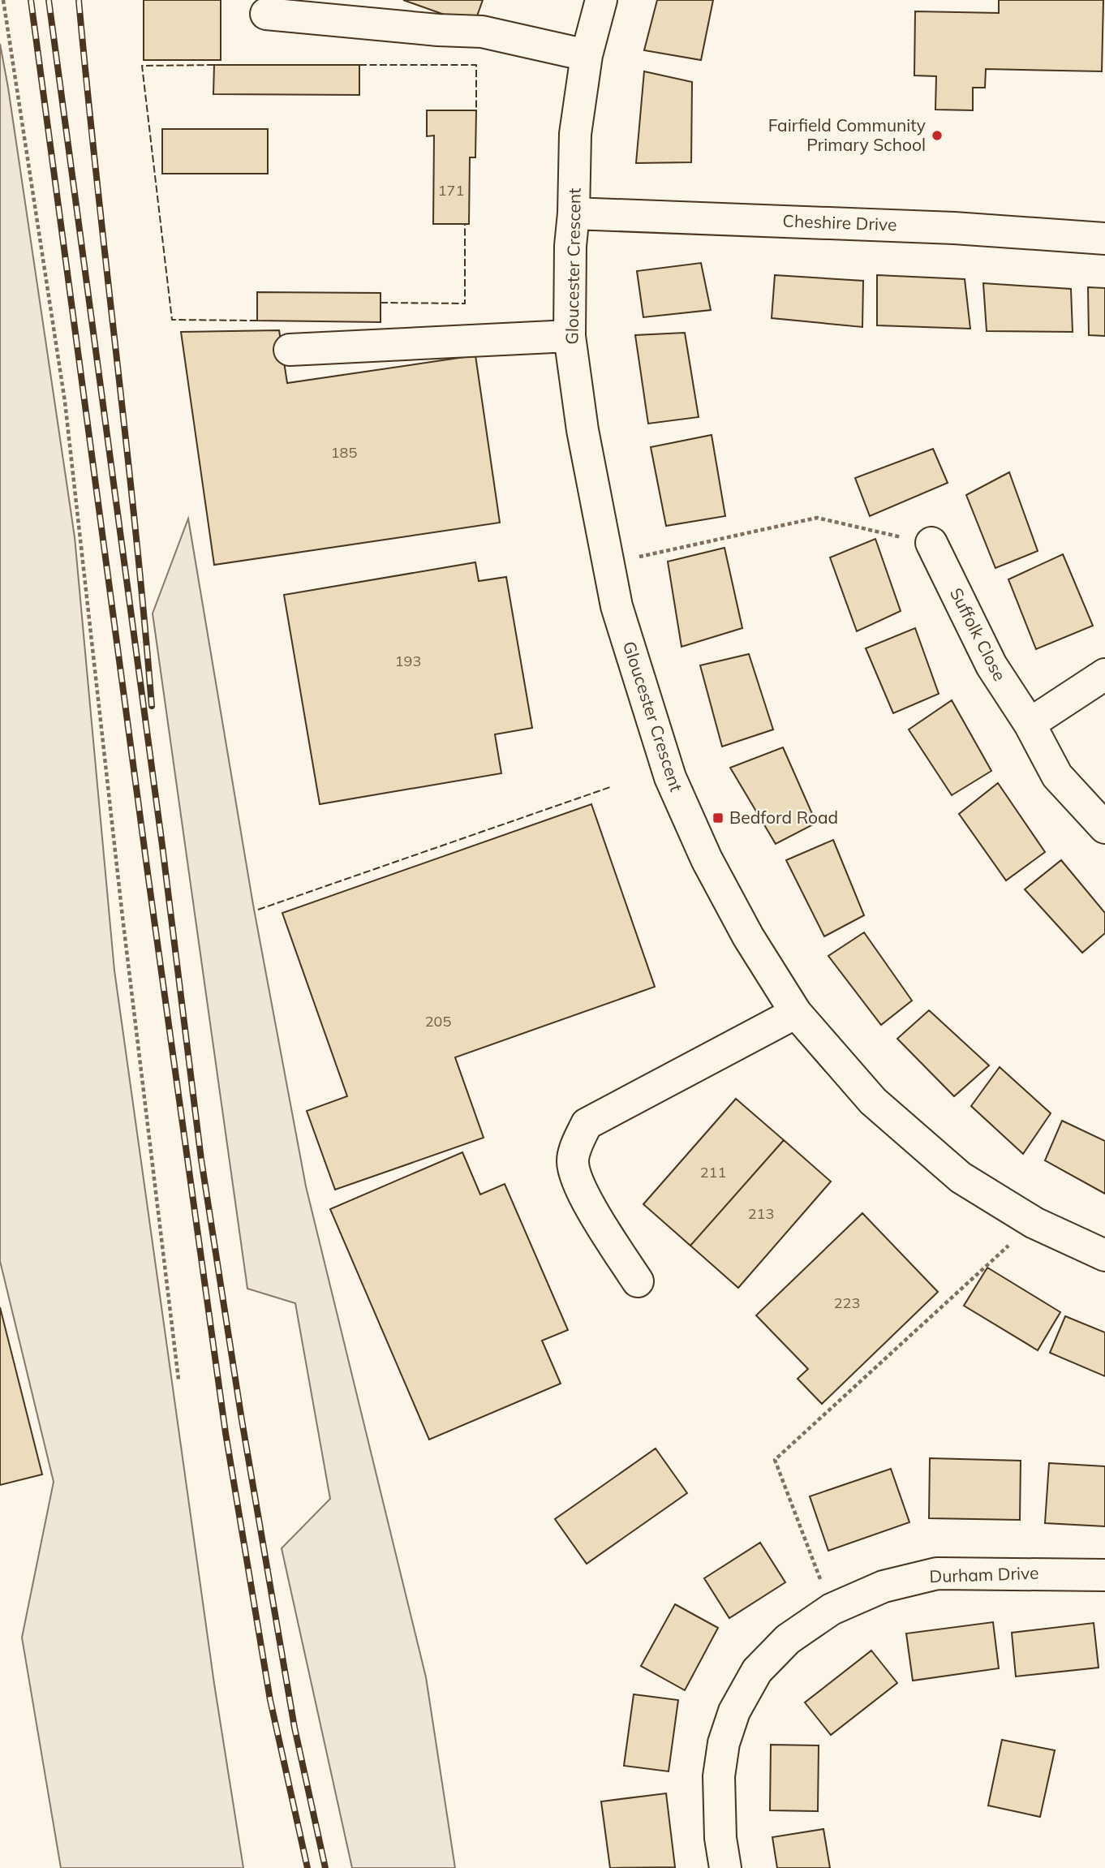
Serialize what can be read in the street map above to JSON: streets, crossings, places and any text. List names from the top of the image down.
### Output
{
  "streets": {
    "street": [
      "Cheshire Drive",
      "Gloucester Crescent",
      "Suffolk Close",
      "Durham Drive"
    ]
  },
  "crossings": [
    ["Cheshire Drive", "Gloucester Crescent"]
  ],
  "places": {
    "other": ["Fairfield Community Primary School"],
    "transit": ["Bedford Road"]
  },
  "house_numbers": [
    "171",
    "185",
    "193",
    "205",
    "211",
    "213",
    "223"
  ]
}
